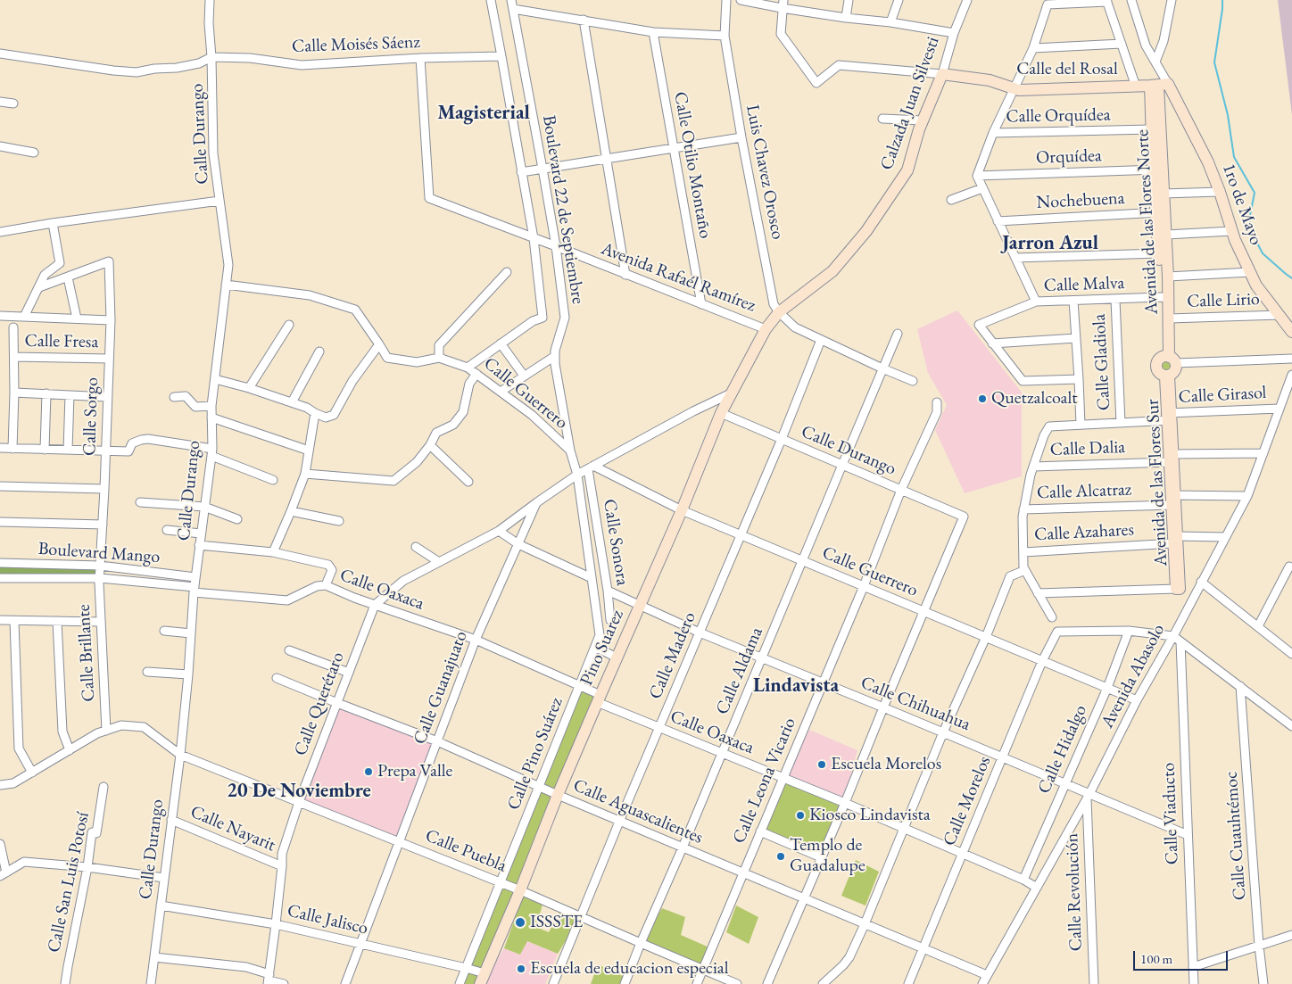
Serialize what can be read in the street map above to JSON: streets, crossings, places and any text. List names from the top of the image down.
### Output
{
  "streets": {
    "street": [
      "Calle Moisés Sáenz",
      "Calle del Rosal",
      "Calzada Juan Silvesti",
      "Calle Orquídea",
      "Calle Durango",
      "Orquídea",
      "Calle Otilio Montaño",
      "Luis Chavez Orosco",
      "Nochebuena",
      "1ro de Mayo",
      "Boulevard 22 de Septiembre",
      "Avenida de las Flores Norte",
      "Avenida Rafaél Ramírez",
      "Calle Malva",
      "Calle Lirio",
      "Calle Fresa",
      "Calle Gladiola",
      "Calle Guerrero",
      "Calle Girasol",
      "Calle Sorgo",
      "Calle Dalia",
      "Avenida de las Flores Sur",
      "Calle Alcatraz",
      "Calle Azahares",
      "Calle Sonora",
      "Boulevard Mango",
      "Calle Oaxaca",
      "Pino Suarez",
      "Calle Brillante",
      "Calle Madero",
      "Calle Aldama",
      "Avenida Abasolo",
      "Calle Guanajuato",
      "Calle Querétaro",
      "Calle Chihuahua",
      "Calle Hidalgo",
      "Calle Pino Suárez",
      "Calle Leona Vicario",
      "Calle Morelos",
      "Calle Aguascalientes",
      "Calle Viaducto",
      "Calle Nayarit",
      "Calle Cuauhtémoc",
      "Calle Puebla",
      "Calle San Luis Potosí",
      "Calle Revolución",
      "Calle Jalisco"
    ]
  },
  "crossings": [
    ["Calle Moisés Sáenz", "Calle Durango"],
    ["Calle Moisés Sáenz", "Boulevard 22 de Septiembre"],
    ["Calle Moisés Sáenz", "Avenida Rafaél Ramírez"],
    ["Calle del Rosal", "Calzada Juan Silvesti"],
    ["Calle del Rosal", "1ro de Mayo"],
    ["Calle del Rosal", "Avenida de las Flores Norte"],
    ["Calzada Juan Silvesti", "Luis Chavez Orosco"],
    ["Calzada Juan Silvesti", "Avenida Rafaél Ramírez"],
    ["Calzada Juan Silvesti", "Pino Suarez"],
    ["Calle Orquídea", "Avenida de las Flores Norte"],
    ["Calle Durango", "Calle Guerrero"],
    ["Calle Durango", "Boulevard Mango"],
    ["Calle Durango", "Pino Suarez"],
    ["Calle Durango", "Calle Madero"],
    ["Calle Durango", "Calle Aldama"],
    ["Calle Durango", "Calle Leona Vicario"],
    ["Calle Durango", "Calle Nayarit"],
    ["Calle Durango", "Calle Puebla"],
    ["Calle Durango", "Calle Jalisco"],
    ["Orquídea", "Avenida de las Flores Norte"],
    ["Calle Otilio Montaño", "Avenida Rafaél Ramírez"],
    ["Nochebuena", "Avenida de las Flores Norte"],
    ["1ro de Mayo", "Avenida de las Flores Norte"],
    ["1ro de Mayo", "Calle Lirio"],
    ["Boulevard 22 de Septiembre", "Avenida Rafaél Ramírez"],
    ["Boulevard 22 de Septiembre", "Calle Guerrero"],
    ["Avenida de las Flores Norte", "Calle Malva"],
    ["Avenida de las Flores Norte", "Calle Lirio"],
    ["Avenida de las Flores Norte", "Avenida de las Flores Sur"],
    ["Avenida Rafaél Ramírez", "Pino Suarez"],
    ["Calle Malva", "Calle Gladiola"],
    ["Calle Fresa", "Calle Sorgo"],
    ["Calle Gladiola", "Calle Girasol"],
    ["Calle Guerrero", "Calle Sonora"],
    ["Calle Guerrero", "Pino Suarez"],
    ["Calle Guerrero", "Calle Madero"],
    ["Calle Guerrero", "Calle Aldama"],
    ["Calle Guerrero", "Avenida Abasolo"],
    ["Calle Guerrero", "Calle Hidalgo"],
    ["Calle Guerrero", "Calle Pino Suárez"],
    ["Calle Guerrero", "Calle Leona Vicario"],
    ["Calle Guerrero", "Calle Morelos"],
    ["Calle Girasol", "Calle Dalia"],
    ["Calle Girasol", "Avenida de las Flores Sur"],
    ["Calle Girasol", "Avenida Abasolo"],
    ["Calle Sorgo", "Boulevard Mango"],
    ["Calle Sorgo", "Calle Brillante"],
    ["Calle Dalia", "Avenida de las Flores Sur"],
    ["Calle Dalia", "Avenida Abasolo"],
    ["Avenida de las Flores Sur", "Calle Alcatraz"],
    ["Avenida de las Flores Sur", "Calle Azahares"],
    ["Calle Alcatraz", "Avenida Abasolo"],
    ["Calle Azahares", "Avenida Abasolo"],
    ["Calle Sonora", "Calle Chihuahua"],
    ["Boulevard Mango", "Calle Oaxaca"],
    ["Boulevard Mango", "Calle Brillante"],
    ["Calle Oaxaca", "Pino Suarez"],
    ["Calle Oaxaca", "Calle Madero"],
    ["Calle Oaxaca", "Calle Aldama"],
    ["Calle Oaxaca", "Avenida Abasolo"],
    ["Calle Oaxaca", "Calle Guanajuato"],
    ["Calle Oaxaca", "Calle Querétaro"],
    ["Calle Oaxaca", "Calle Hidalgo"],
    ["Calle Oaxaca", "Calle Pino Suárez"],
    ["Calle Oaxaca", "Calle Leona Vicario"],
    ["Calle Oaxaca", "Calle Morelos"],
    ["Pino Suarez", "Calle Chihuahua"],
    ["Pino Suarez", "Calle Aguascalientes"],
    ["Pino Suarez", "Calle Puebla"],
    ["Pino Suarez", "Calle Jalisco"],
    ["Calle Brillante", "Calle Puebla"],
    ["Calle Madero", "Calle Chihuahua"],
    ["Calle Madero", "Calle Aguascalientes"],
    ["Calle Madero", "Calle Puebla"],
    ["Calle Aldama", "Calle Chihuahua"],
    ["Calle Aldama", "Calle Aguascalientes"],
    ["Calle Aldama", "Calle Puebla"],
    ["Avenida Abasolo", "Calle Chihuahua"],
    ["Avenida Abasolo", "Calle Aguascalientes"],
    ["Avenida Abasolo", "Calle Revolución"],
    ["Calle Guanajuato", "Calle Querétaro"],
    ["Calle Guanajuato", "Calle Aguascalientes"],
    ["Calle Guanajuato", "Calle Puebla"],
    ["Calle Guanajuato", "Calle Jalisco"],
    ["Calle Querétaro", "Calle Aguascalientes"],
    ["Calle Querétaro", "Calle Nayarit"],
    ["Calle Querétaro", "Calle Puebla"],
    ["Calle Querétaro", "Calle Jalisco"],
    ["Calle Chihuahua", "Calle Hidalgo"],
    ["Calle Chihuahua", "Calle Leona Vicario"],
    ["Calle Chihuahua", "Calle Morelos"],
    ["Calle Chihuahua", "Calle Viaducto"],
    ["Calle Chihuahua", "Calle Revolución"],
    ["Calle Hidalgo", "Calle Morelos"],
    ["Calle Pino Suárez", "Calle Aguascalientes"],
    ["Calle Pino Suárez", "Calle Puebla"],
    ["Calle Pino Suárez", "Calle Jalisco"],
    ["Calle Leona Vicario", "Calle Aguascalientes"],
    ["Calle Leona Vicario", "Calle Puebla"],
    ["Calle Morelos", "Calle Aguascalientes"]
  ],
  "districts": [
    "Magisterial",
    "Jarron Azul",
    "Lindavista",
    "20 De Noviembre"
  ],
  "places": [
    "Quetzalcoalt",
    "Escuela Morelos",
    "Prepa Valle",
    "Kiosco Lindavista",
    "Templo de Guadalupe",
    "ISSSTE",
    "Escuela de educacion especial"
  ],
  "scale_bar": "100 m"
}
